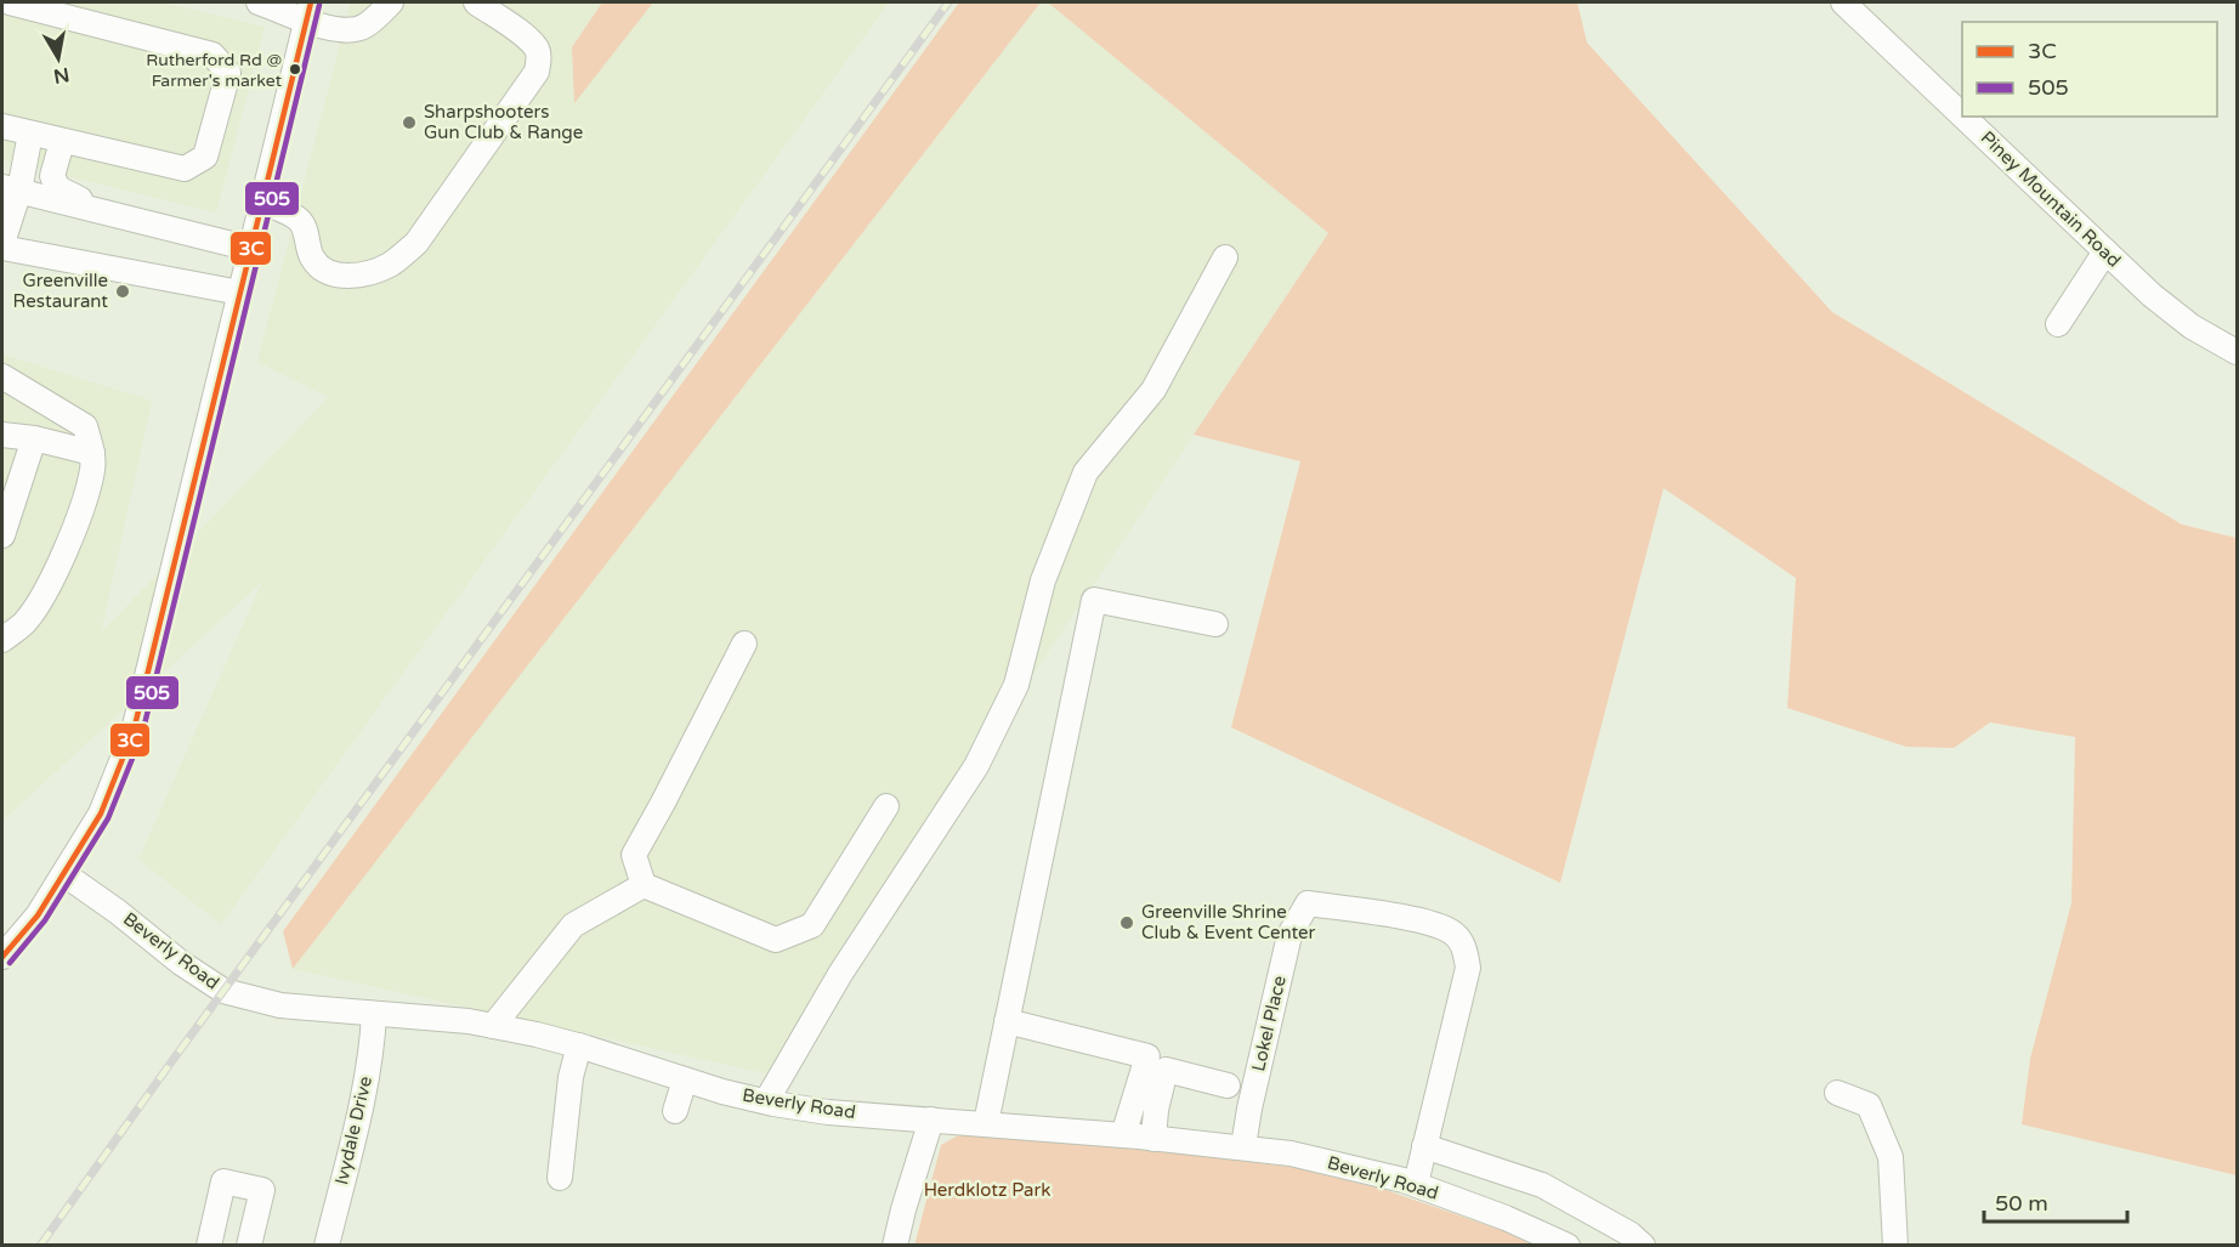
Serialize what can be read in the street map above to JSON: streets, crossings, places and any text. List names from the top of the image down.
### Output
{
  "streets": {
    "street": [
      "Piney Mountain Road",
      "Beverly Road",
      "Lokel Place",
      "Ivydale Drive"
    ]
  },
  "crossings": [
    ["Beverly Road", "Lokel Place"],
    ["Beverly Road", "Ivydale Drive"]
  ],
  "parks": ["Herdklotz Park"],
  "places": [
    "Rutherford Rd @ Farmer's market",
    "Sharpshooters Gun Club & Range",
    "Greenville Restaurant",
    "Greenville Shrine Club & Event Center"
  ],
  "lines": ["transit line 3C", "transit line 505"],
  "legend": ["3C", "505"],
  "scale_bar": "50 m",
  "north": "bottom"
}
